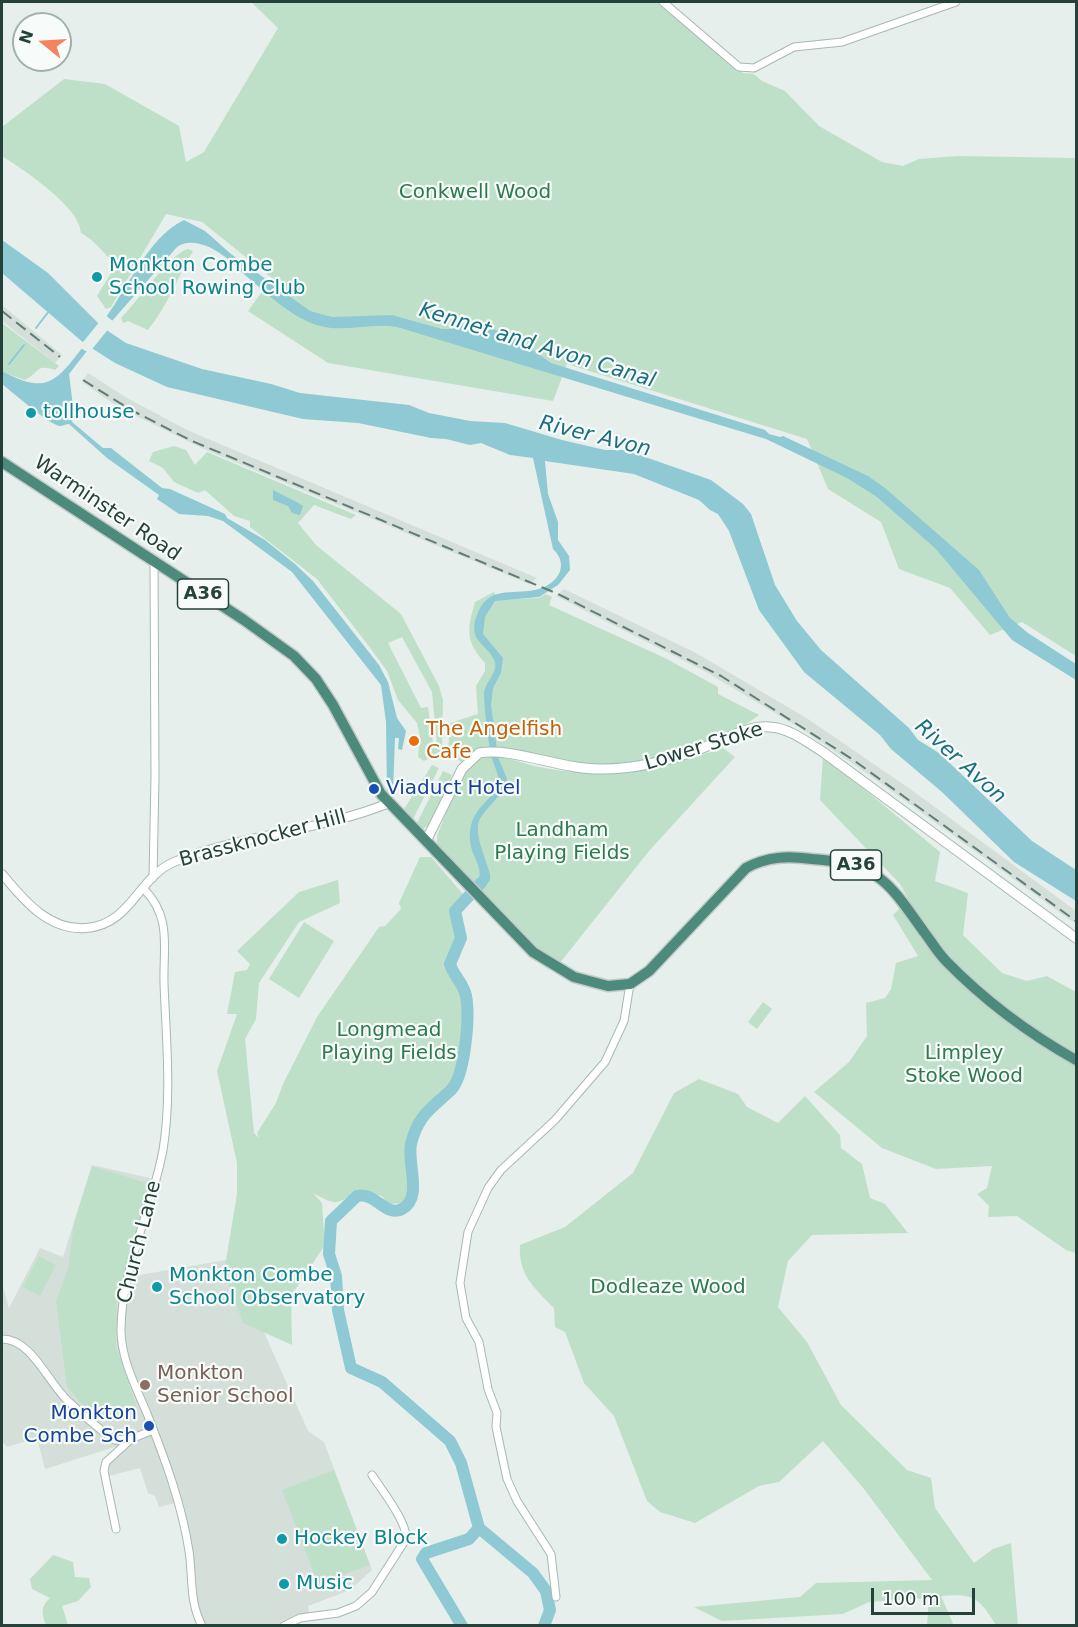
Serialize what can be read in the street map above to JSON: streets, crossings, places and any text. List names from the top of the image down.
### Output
{
  "streets": {
    "highway": ["Warminster Road", "A36"],
    "main road": ["Lower Stoke"],
    "street": ["Brassknocker Hill", "Church Lane"]
  },
  "crossings": [
    ["Warminster Road", "A36"],
    ["Warminster Road", "Lower Stoke"],
    ["Warminster Road", "Brassknocker Hill"],
    ["Brassknocker Hill", "Church Lane"]
  ],
  "water": ["Kennet and Avon Canal", "River Avon"],
  "parks": [
    "Conkwell Wood",
    "Landham Playing Fields",
    "Longmead Playing Fields",
    "Limpley Stoke Wood",
    "Dodleaze Wood"
  ],
  "places": [
    "Monkton Combe School Rowing Club",
    "tollhouse",
    "The Angelfish Cafe",
    "Viaduct Hotel",
    "Monkton Combe School Observatory",
    "Monkton Senior School",
    "Monkton Combe Sch",
    "Hockey Block",
    "Music"
  ],
  "scale_bar": "100 m",
  "north": "left"
}
